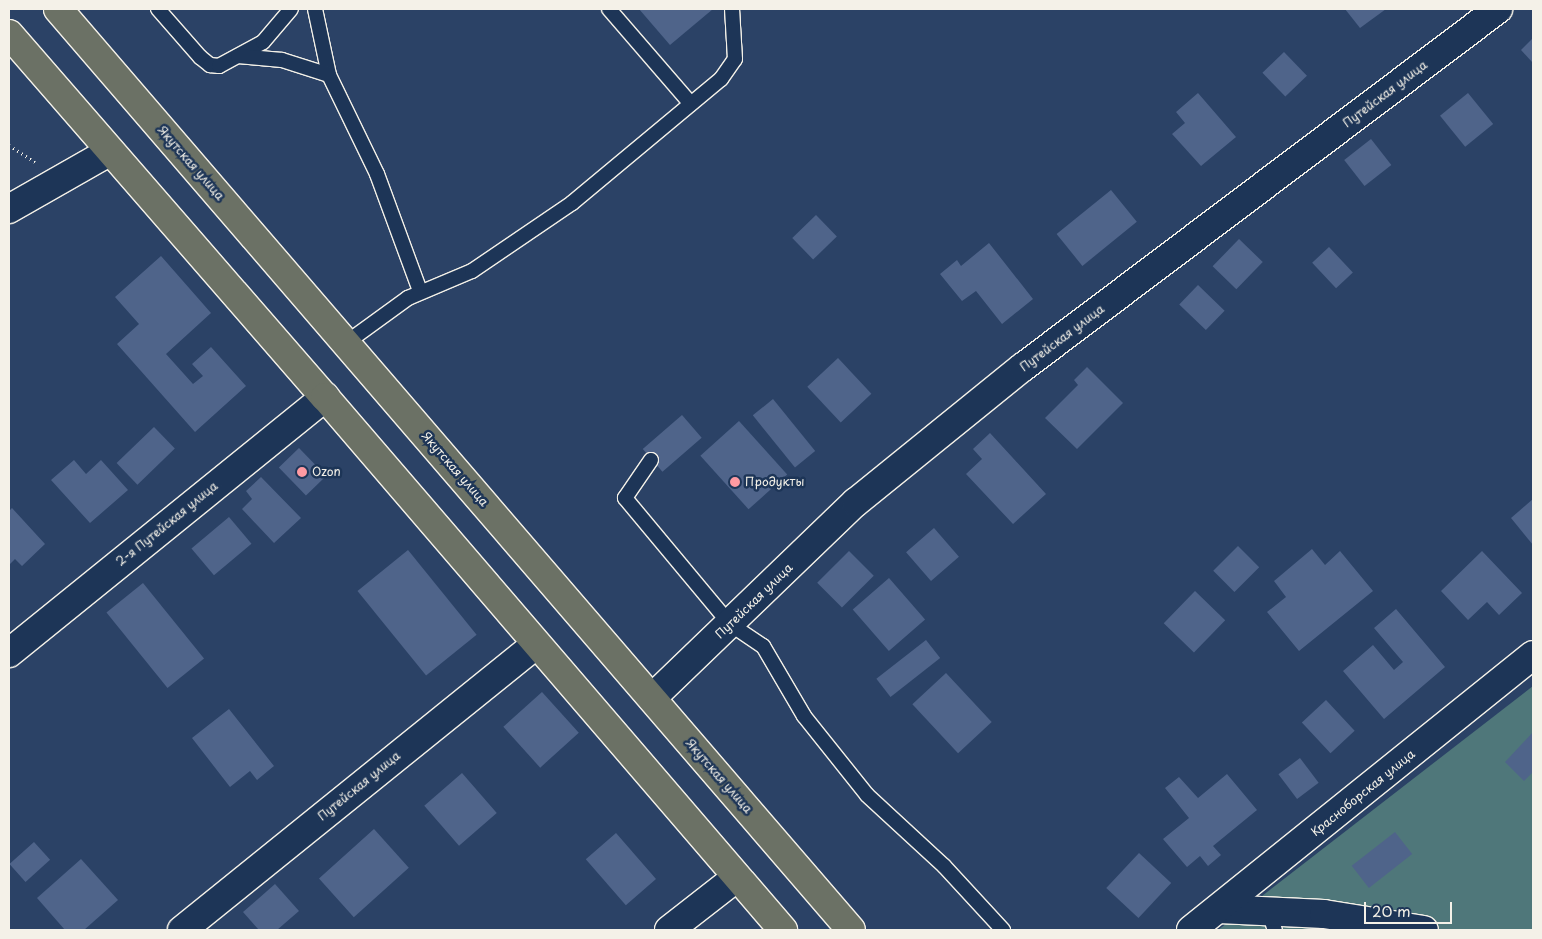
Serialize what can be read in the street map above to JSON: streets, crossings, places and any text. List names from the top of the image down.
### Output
{
  "streets": {
    "main road": ["Якутская улица"],
    "street": ["Путейская улица", "2-я Путейская улица", "Красноборская улица"]
  },
  "crossings": [
    ["Путейская улица", "Якутская улица"]
  ],
  "places": ["Ozon", "Продукты"],
  "scale_bar": "20 m"
}
